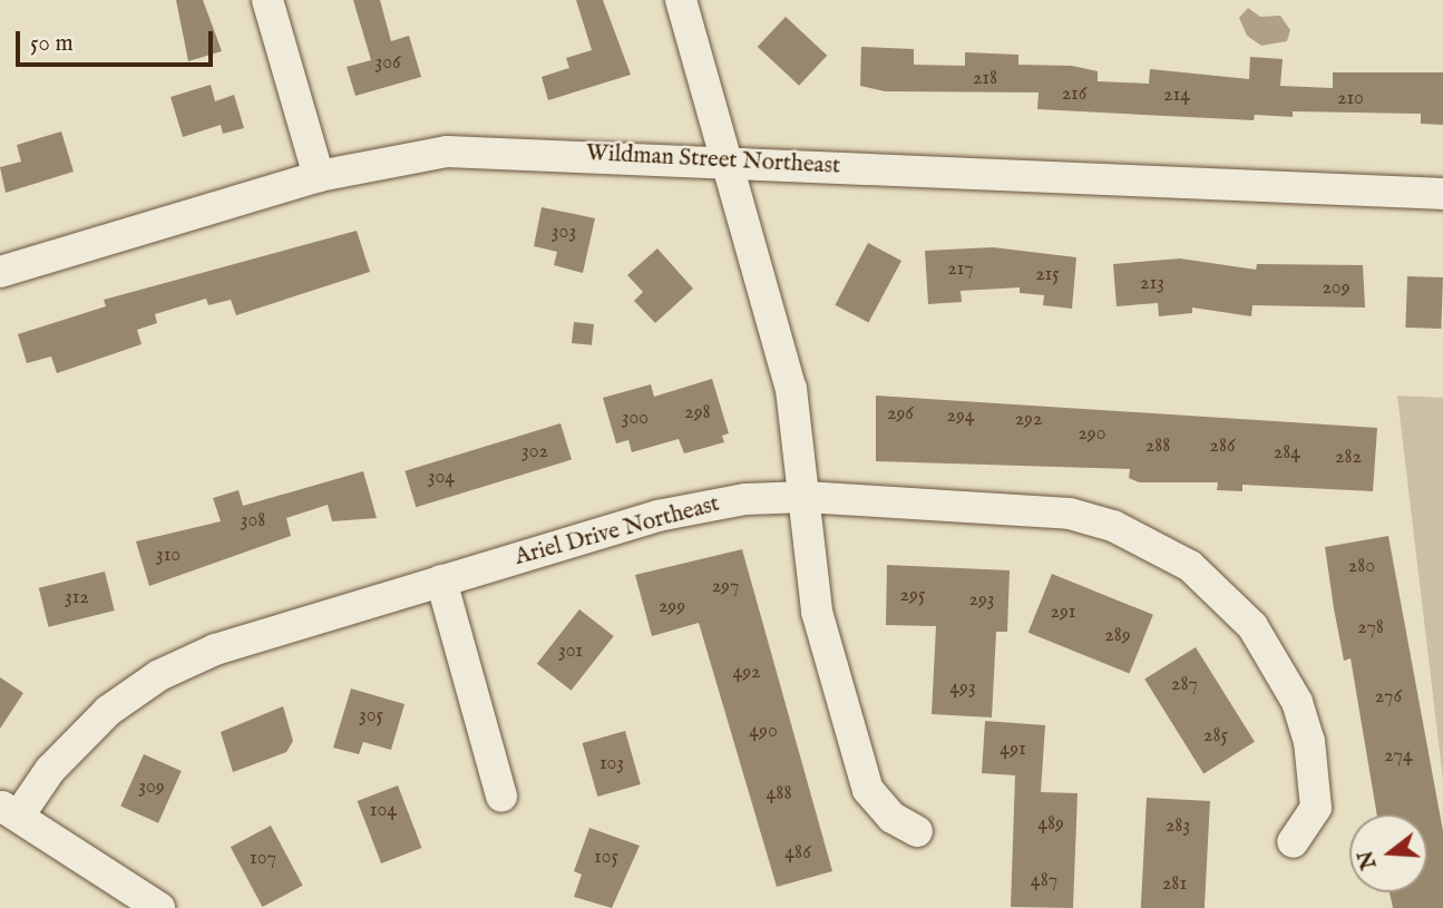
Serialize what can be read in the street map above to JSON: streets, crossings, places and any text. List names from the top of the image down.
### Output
{
  "streets": {
    "street": ["Wildman Street Northeast", "Ariel Drive Northeast"]
  },
  "house_numbers": [
    "306",
    "218",
    "216",
    "214",
    "210",
    "303",
    "217",
    "215",
    "213",
    "209",
    "298",
    "296",
    "294",
    "300",
    "292",
    "290",
    "288",
    "286",
    "302",
    "284",
    "282",
    "304",
    "308",
    "310",
    "280",
    "297",
    "295",
    "312",
    "293",
    "299",
    "291",
    "278",
    "289",
    "301",
    "492",
    "287",
    "493",
    "276",
    "305",
    "490",
    "285",
    "491",
    "274",
    "103",
    "309",
    "488",
    "104",
    "489",
    "283",
    "486",
    "105",
    "107",
    "487",
    "281"
  ],
  "scale_bar": "50 m",
  "north": "left"
}
